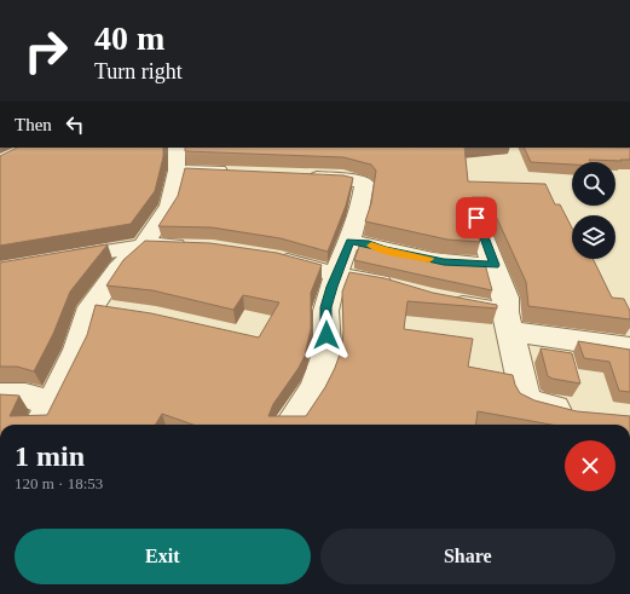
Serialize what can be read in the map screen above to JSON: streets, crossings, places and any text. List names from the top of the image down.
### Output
{
  "page": {
    "turn": ["40 m", "Turn right"],
    "then": "Then",
    "heading": ["1 min", "120 m · 18:53"],
    "buttons": ["Exit", "Share"]
  }
}
